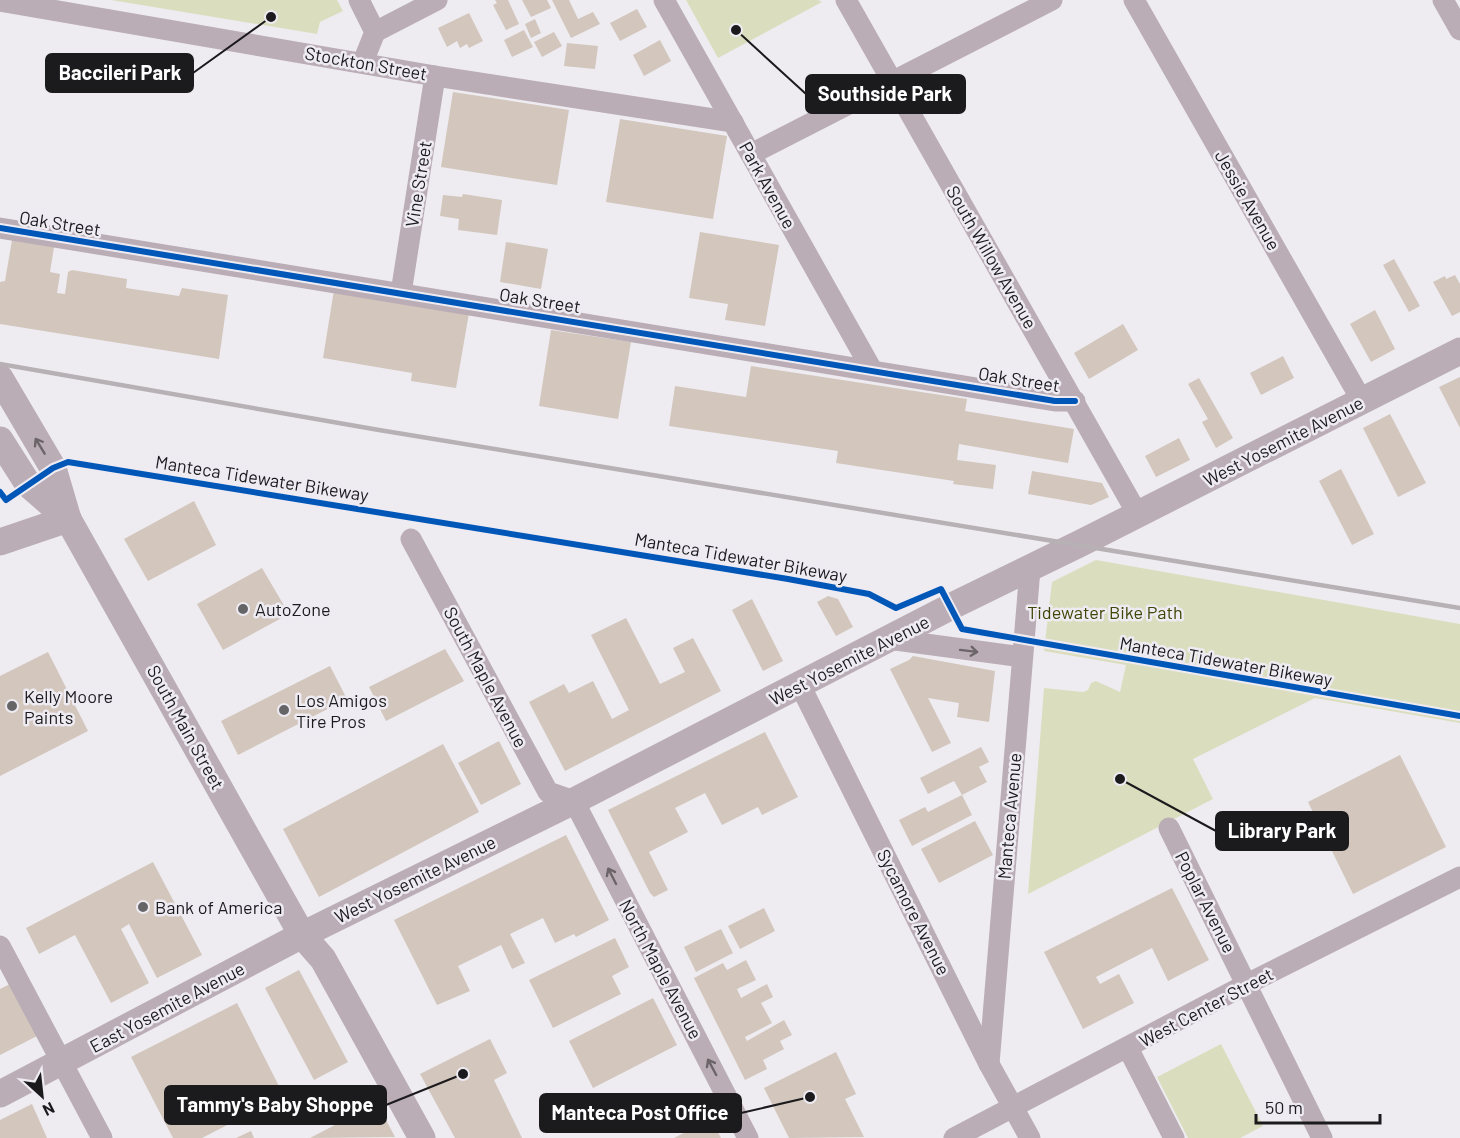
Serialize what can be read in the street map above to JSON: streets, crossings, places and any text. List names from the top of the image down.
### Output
{
  "streets": {
    "main road": ["West Yosemite Avenue", "South Main Street", "East Yosemite Avenue"],
    "street": [
      "Stockton Street",
      "Vine Street",
      "Park Avenue",
      "Jessie Avenue",
      "Oak Street",
      "South Willow Avenue",
      "South Maple Avenue",
      "Manteca Avenue",
      "Poplar Avenue",
      "Sycamore Avenue",
      "North Maple Avenue",
      "West Center Street"
    ],
    "cycle path": ["Manteca Tidewater Bikeway"]
  },
  "crossings": [
    ["Stockton Street", "Vine Street"],
    ["Stockton Street", "Park Avenue"],
    ["Vine Street", "Oak Street"],
    ["Park Avenue", "Oak Street"],
    ["Jessie Avenue", "West Yosemite Avenue"],
    ["Oak Street", "South Willow Avenue"],
    ["South Willow Avenue", "West Yosemite Avenue"],
    ["West Yosemite Avenue", "South Maple Avenue"],
    ["West Yosemite Avenue", "South Main Street"],
    ["West Yosemite Avenue", "Manteca Avenue"],
    ["West Yosemite Avenue", "Sycamore Avenue"],
    ["West Yosemite Avenue", "North Maple Avenue"],
    ["West Yosemite Avenue", "East Yosemite Avenue"],
    ["South Maple Avenue", "North Maple Avenue"],
    ["South Main Street", "East Yosemite Avenue"],
    ["Manteca Avenue", "Sycamore Avenue"],
    ["Poplar Avenue", "West Center Street"],
    ["Sycamore Avenue", "West Center Street"]
  ],
  "one_way": ["North Maple Avenue"],
  "parks": ["Tidewater Bike Path"],
  "places": [
    "Baccileri Park",
    "Southside Park",
    "AutoZone",
    "Kelly Moore Paints",
    "Los Amigos Tire Pros",
    "Library Park",
    "Bank of America",
    "Tammy's Baby Shoppe",
    "Manteca Post Office"
  ],
  "scale_bar": "50 m",
  "north": "bottom right"
}
